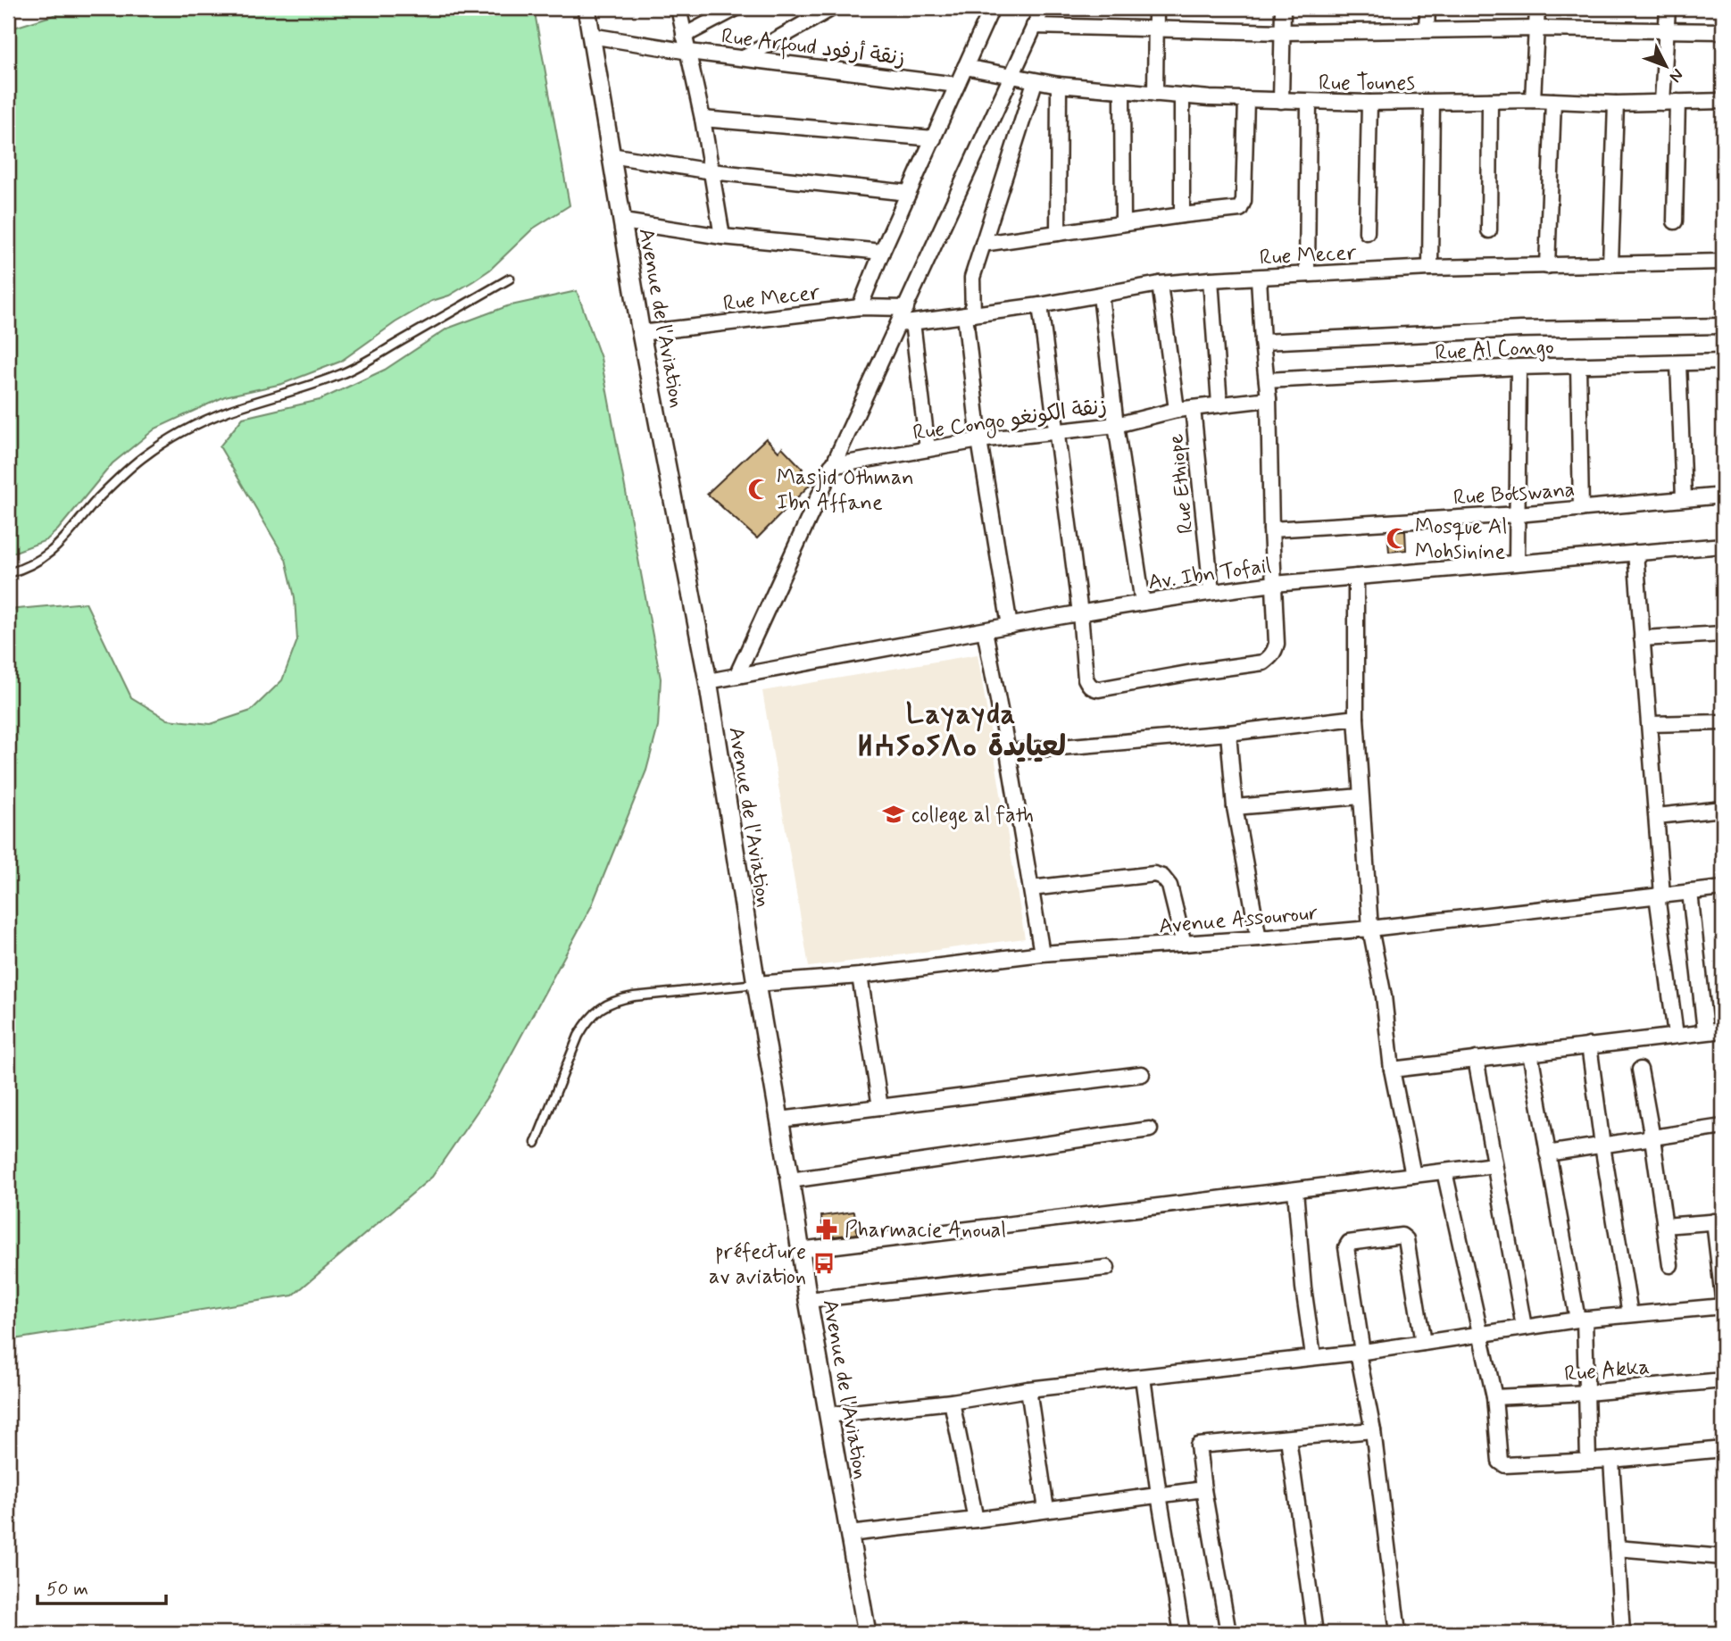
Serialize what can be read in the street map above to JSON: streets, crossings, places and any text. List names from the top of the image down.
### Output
{
  "streets": {
    "street": [
      "Rue Arfoud زنقة أرفود",
      "Rue Tounes",
      "Rue Mecer",
      "Avenue de l'Aviation",
      "Rue Al Congo",
      "Rue Congo زنقة الكونغو",
      "Rue Ethiope",
      "Rue Botswana",
      "Av. Ibn Tofail",
      "Avenue Assourour",
      "Rue Akka"
    ]
  },
  "crossings": [
    ["Rue Arfoud زنقة أرفود", "Avenue de l'Aviation"],
    ["Rue Mecer", "Avenue de l'Aviation"],
    ["Avenue de l'Aviation", "Av. Ibn Tofail"],
    ["Avenue de l'Aviation", "Avenue Assourour"],
    ["Rue Congo زنقة الكونغو", "Rue Ethiope"],
    ["Rue Ethiope", "Av. Ibn Tofail"]
  ],
  "districts": ["Layayda ⵍⵄⵢⴰⵢⴷⴰ لعيايدة"],
  "places": {
    "mosque": ["Masjid Othman Ibn Affane", "Mosque Al Mohsinine"],
    "school or university": ["college al fath"],
    "pharmacy": ["Pharmacie Anoual"],
    "bus stop": ["préfecture av aviation"]
  },
  "scale_bar": "50 m",
  "north": "bottom right"
}
